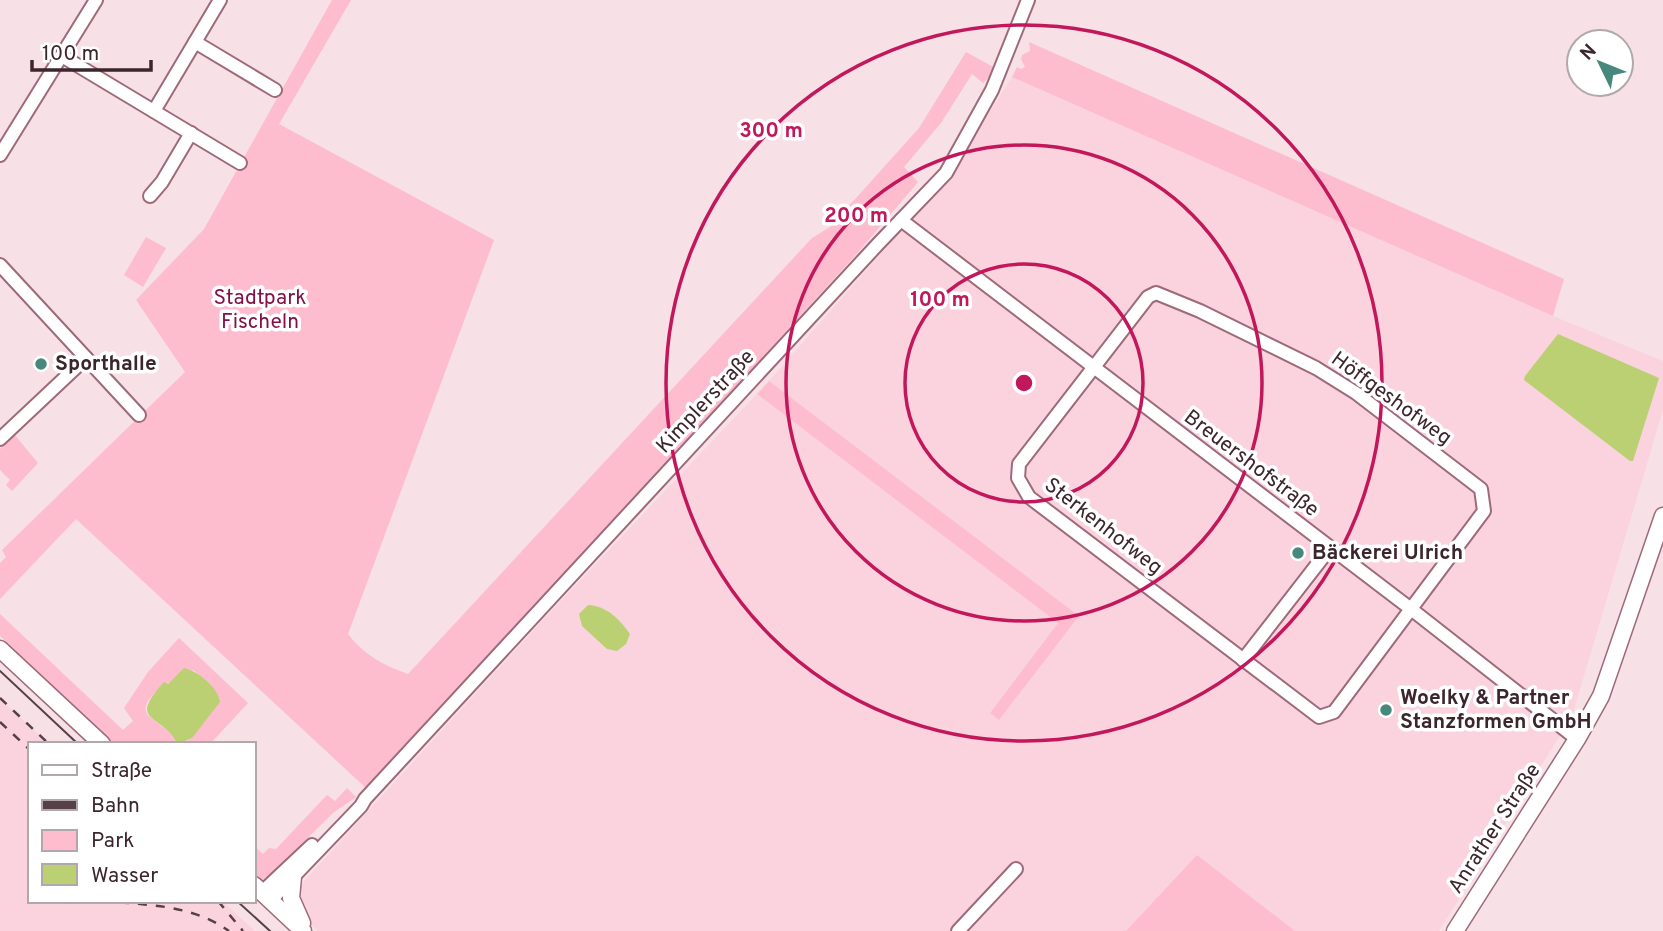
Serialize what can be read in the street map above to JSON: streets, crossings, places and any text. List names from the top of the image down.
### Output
{
  "streets": {
    "main road": ["Anrather Straße"],
    "street": [
      "Höffgeshofweg",
      "Kimplerstraße",
      "Breuershofstraße",
      "Sterkenhofweg"
    ]
  },
  "crossings": [
    ["Höffgeshofweg", "Breuershofstraße"],
    ["Höffgeshofweg", "Sterkenhofweg"],
    ["Kimplerstraße", "Breuershofstraße"],
    ["Breuershofstraße", "Sterkenhofweg"],
    ["Breuershofstraße", "Anrather Straße"]
  ],
  "parks": ["Stadtpark Fischeln"],
  "places": ["Sporthalle", "Bäckerei Ulrich", "Woelky & Partner Stanzformen GmbH"],
  "legend": [
    "Straße",
    "Bahn",
    "Park",
    "Wasser"
  ],
  "scale_bar": "100 m",
  "north": "top left",
  "rings": ["300 m", "200 m", "100 m"]
}
